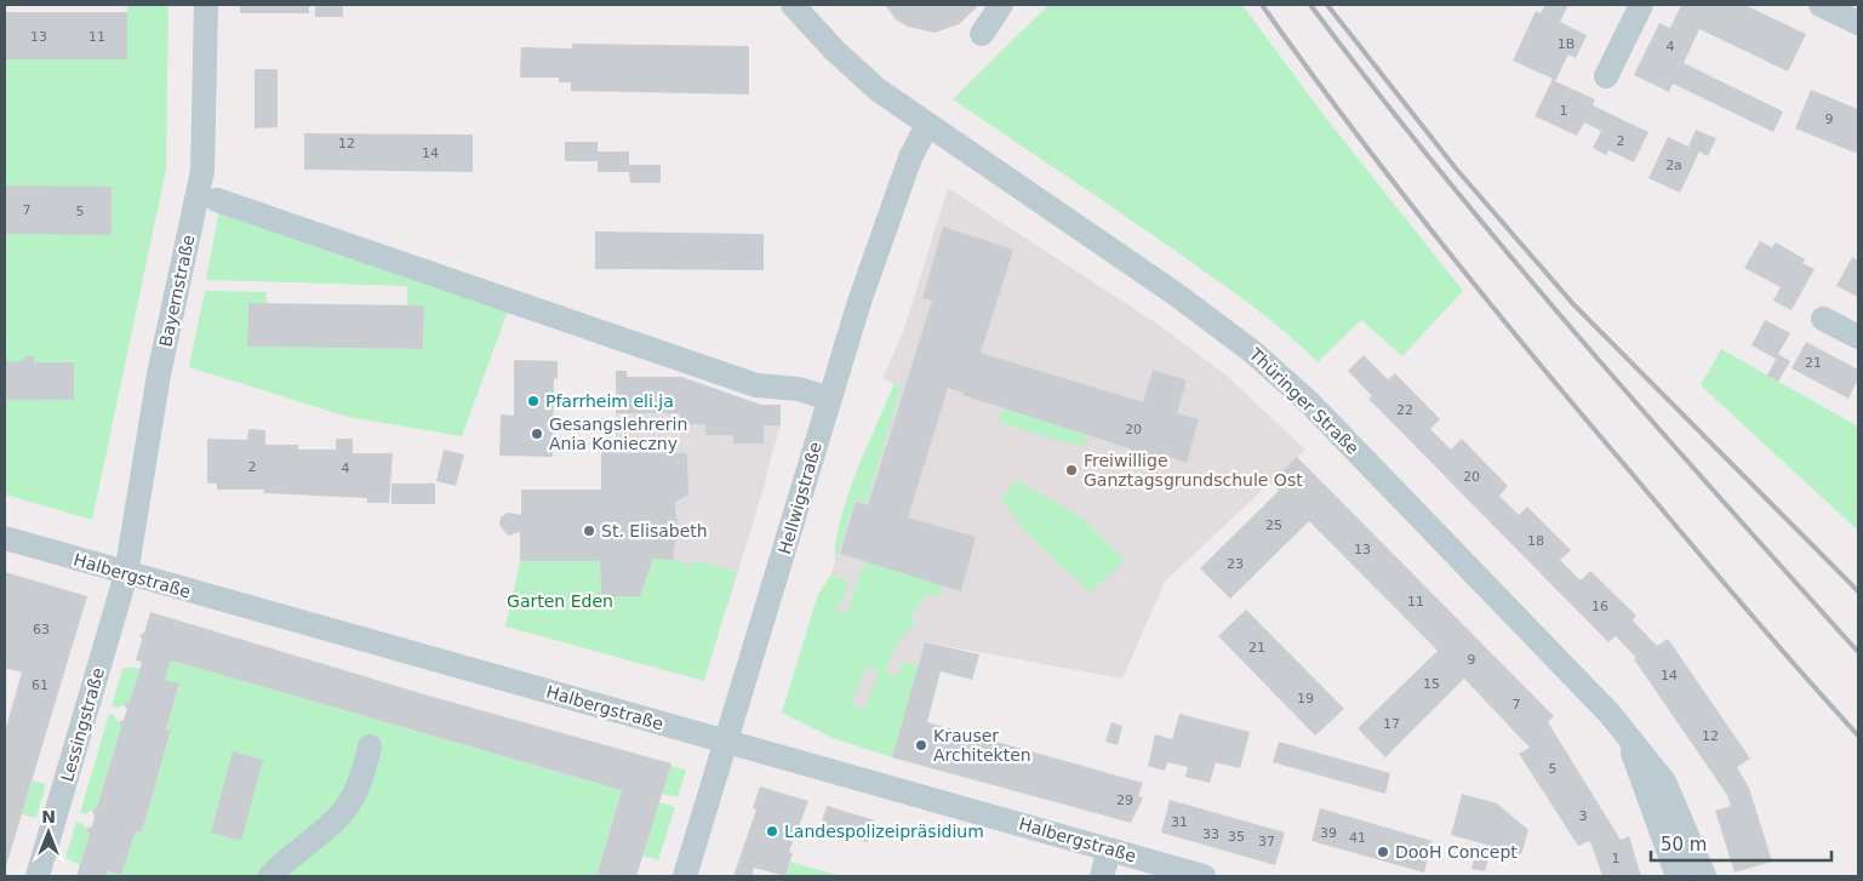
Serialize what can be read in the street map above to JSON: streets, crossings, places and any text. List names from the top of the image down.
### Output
{
  "streets": {
    "street": [
      "Bayernstraße",
      "Thüringer Straße",
      "Hellwigstraße",
      "Halbergstraße",
      "Lessingstraße"
    ]
  },
  "crossings": [
    ["Bayernstraße", "Halbergstraße"],
    ["Bayernstraße", "Lessingstraße"],
    ["Thüringer Straße", "Hellwigstraße"],
    ["Hellwigstraße", "Halbergstraße"],
    ["Halbergstraße", "Lessingstraße"]
  ],
  "parks": ["Garten Eden"],
  "places": [
    "Pfarrheim eli.ja",
    "Gesangslehrerin Ania Konieczny",
    "Freiwillige Ganztagsgrundschule Ost",
    "St. Elisabeth",
    "Krauser Architekten",
    "Landespolizeipräsidium",
    "DooH Concept"
  ],
  "house_numbers": [
    "13",
    "11",
    "1B",
    "4",
    "1",
    "9",
    "2",
    "12",
    "14",
    "2a",
    "7",
    "5",
    "21",
    "22",
    "20",
    "2",
    "4",
    "20",
    "25",
    "18",
    "13",
    "23",
    "11",
    "16",
    "63",
    "21",
    "9",
    "14",
    "15",
    "61",
    "19",
    "7",
    "17",
    "12",
    "5",
    "29",
    "3",
    "31",
    "39",
    "33",
    "35",
    "41",
    "37",
    "1"
  ],
  "scale_bar": "50 m",
  "north": "top"
}
